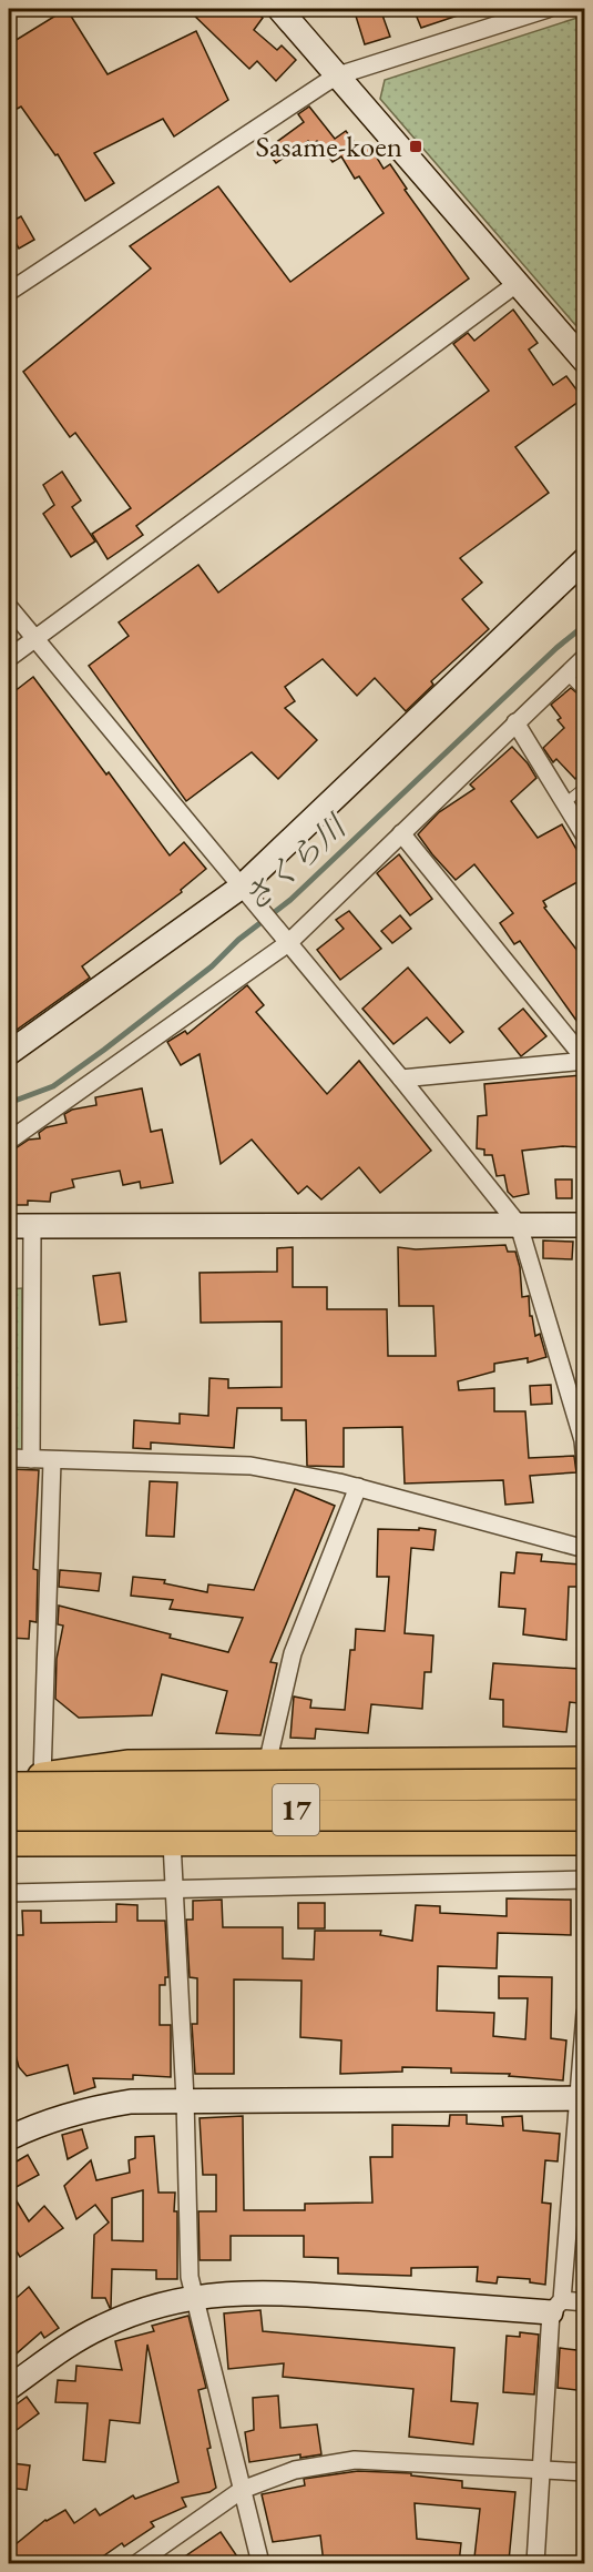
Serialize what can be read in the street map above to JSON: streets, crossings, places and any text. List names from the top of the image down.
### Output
{
  "streets": {
    "highway": ["17"]
  },
  "water": ["さくら川"],
  "places": {
    "transit": ["Sasame-koen"]
  }
}
